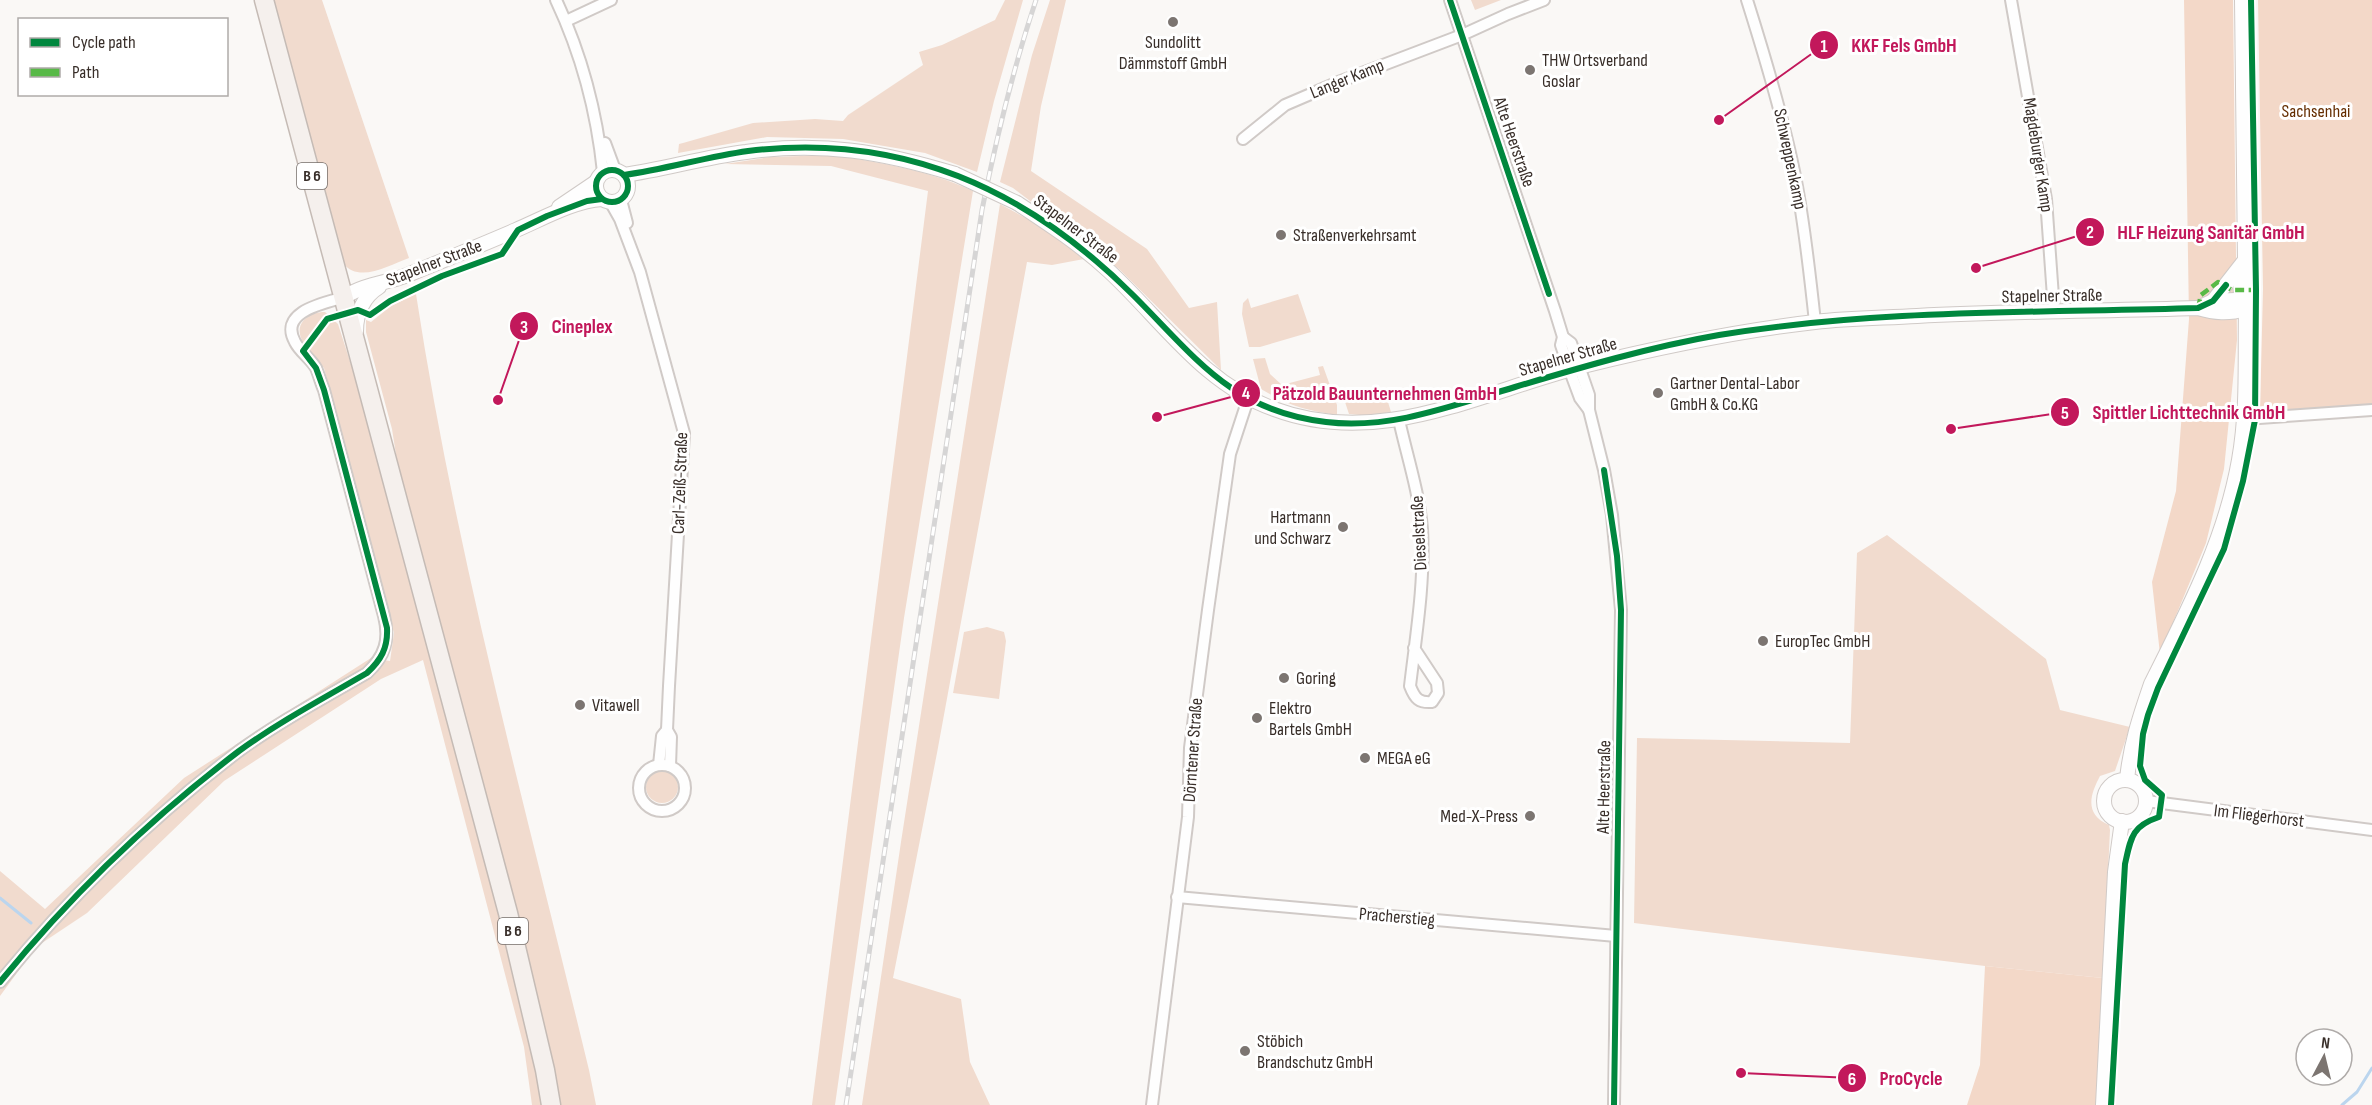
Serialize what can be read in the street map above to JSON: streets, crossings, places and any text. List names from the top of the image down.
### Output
{
  "streets": {
    "main road": ["B 6"],
    "street": [
      "Langer Kamp",
      "Alte Heerstraße",
      "Magdeburger Kamp",
      "Schweppenkamp",
      "Stapelner Straße",
      "Carl-Zeiß-Straße",
      "Dieselstraße",
      "Dörntener Straße",
      "Im Fliegerhorst",
      "Pracherstieg"
    ]
  },
  "crossings": [
    ["Langer Kamp", "Alte Heerstraße"],
    ["Alte Heerstraße", "Stapelner Straße"],
    ["Alte Heerstraße", "Pracherstieg"],
    ["Magdeburger Kamp", "Stapelner Straße"],
    ["Schweppenkamp", "Stapelner Straße"],
    ["B 6", "Stapelner Straße"],
    ["Stapelner Straße", "Carl-Zeiß-Straße"],
    ["Stapelner Straße", "Dieselstraße"],
    ["Stapelner Straße", "Dörntener Straße"],
    ["Dörntener Straße", "Pracherstieg"]
  ],
  "parks": ["Sachsenhai"],
  "places": [
    "Sundolitt Dämmstoff GmbH",
    "THW Ortsverband Goslar",
    "KKF Fels GmbH",
    "Straßenverkehrsamt",
    "HLF Heizung Sanitär GmbH",
    "Gartner Dental-Labor GmbH & Co.KG",
    "Cineplex",
    "Pätzold Bauunternehmen GmbH",
    "Spittler Lichttechnik GmbH",
    "Hartmann und Schwarz",
    "EuropTec GmbH",
    "Goring",
    "Vitawell",
    "Elektro Bartels GmbH",
    "MEGA eG",
    "Med-X-Press",
    "Stöbich Brandschutz GmbH",
    "ProCycle"
  ],
  "legend": ["Cycle path", "Path"],
  "north": "top"
}
